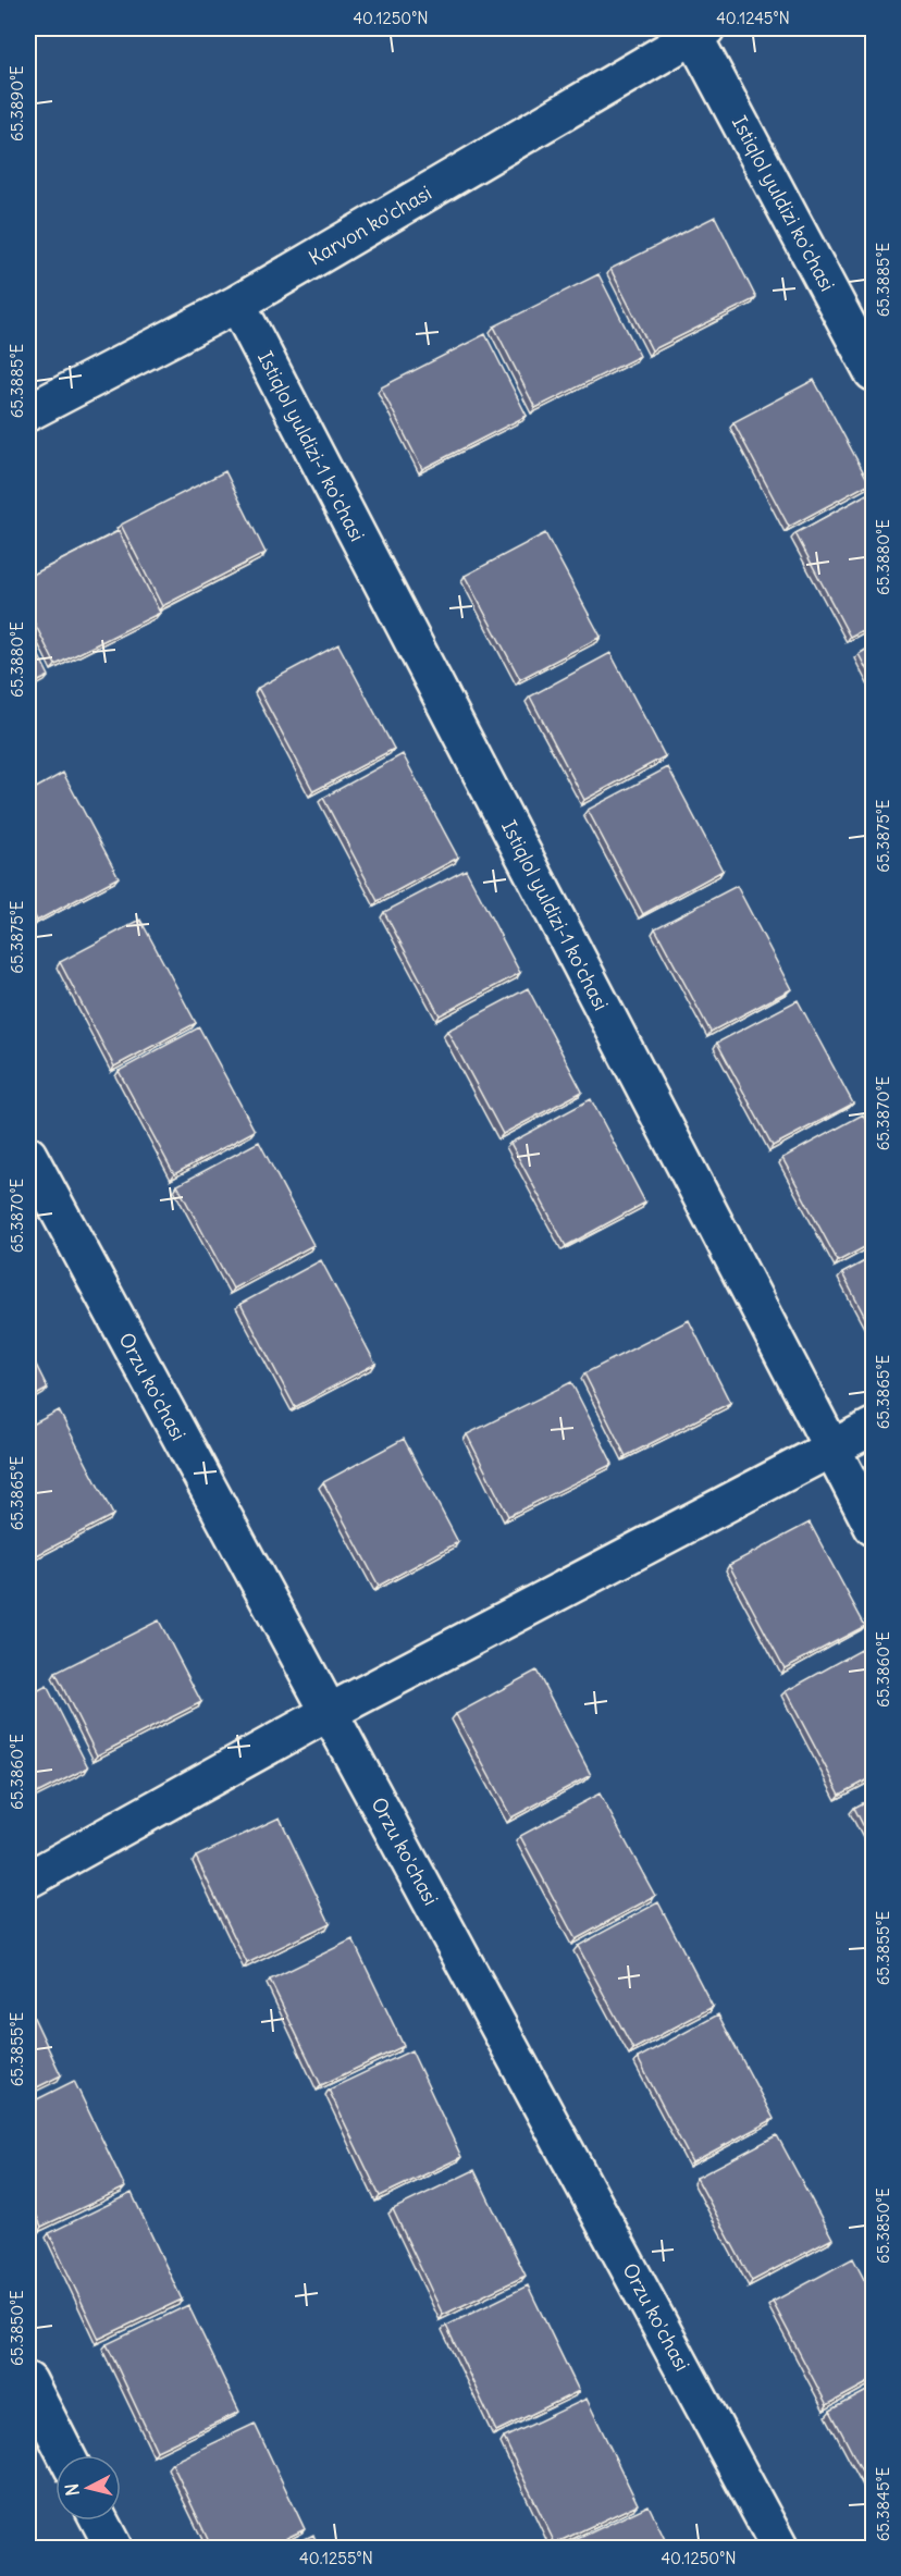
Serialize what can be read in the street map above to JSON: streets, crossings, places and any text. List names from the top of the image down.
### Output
{
  "streets": {
    "street": [
      "Istiqlol yuldizi ko'chasi",
      "Karvon ko'chasi",
      "Istiqlol yuldizi-1 ko'chasi",
      "Orzu ko'chasi"
    ]
  },
  "crossings": [
    ["Istiqlol yuldizi ko'chasi", "Karvon ko'chasi"],
    ["Karvon ko'chasi", "Istiqlol yuldizi-1 ko'chasi"]
  ],
  "north": "left",
  "coordinates": [
    "40.1250°N",
    "40.1245°N",
    "65.3890°E",
    "65.3885°E",
    "65.3880°E",
    "65.3875°E",
    "65.3870°E",
    "65.3865°E",
    "65.3860°E",
    "65.3855°E",
    "65.3850°E",
    "65.3845°E",
    "40.1255°N"
  ]
}
